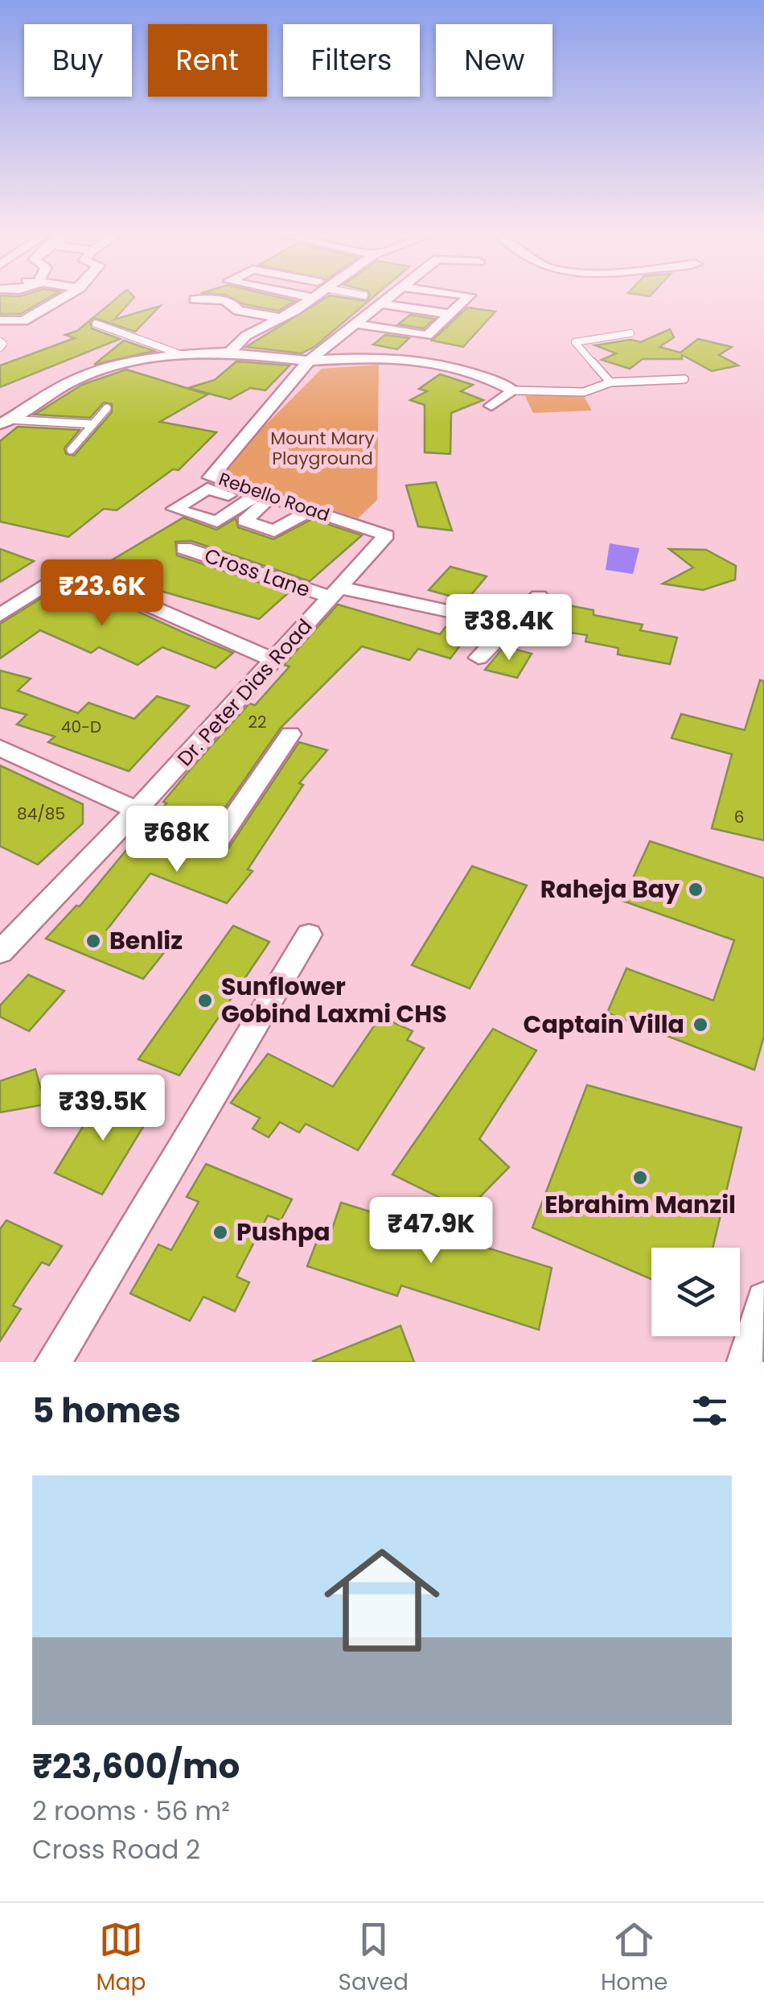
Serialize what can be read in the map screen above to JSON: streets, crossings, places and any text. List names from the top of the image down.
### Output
{
  "streets": {
    "street": ["Rebello Road", "Cross Lane", "Dr. Peter Dias Road"]
  },
  "crossings": [
    ["Rebello Road", "Dr. Peter Dias Road"],
    ["Cross Lane", "Dr. Peter Dias Road"]
  ],
  "parks": ["Mount Mary Playground"],
  "places": [
    "Raheja Bay",
    "Benliz",
    "Sunflower Gobind Laxmi CHS",
    "Captain Villa",
    "Ebrahim Manzil",
    "Pushpa"
  ],
  "house_numbers": [
    "22",
    "40-D",
    "84/85",
    "6"
  ],
  "page": {
    "chip": [
      "Buy",
      "Rent",
      "Filters",
      "New"
    ],
    "price": [
      "₹23.6K",
      "₹38.4K",
      "₹68K",
      "₹39.5K",
      "₹47.9K"
    ],
    "heading": "5 homes",
    "list": [
      {
        "name": "₹23,600/mo",
        "note": "2 rooms · 56 m² · Cross Road 2"
      }
    ],
    "tabs": ["Map", "Saved", "Home"]
  }
}
